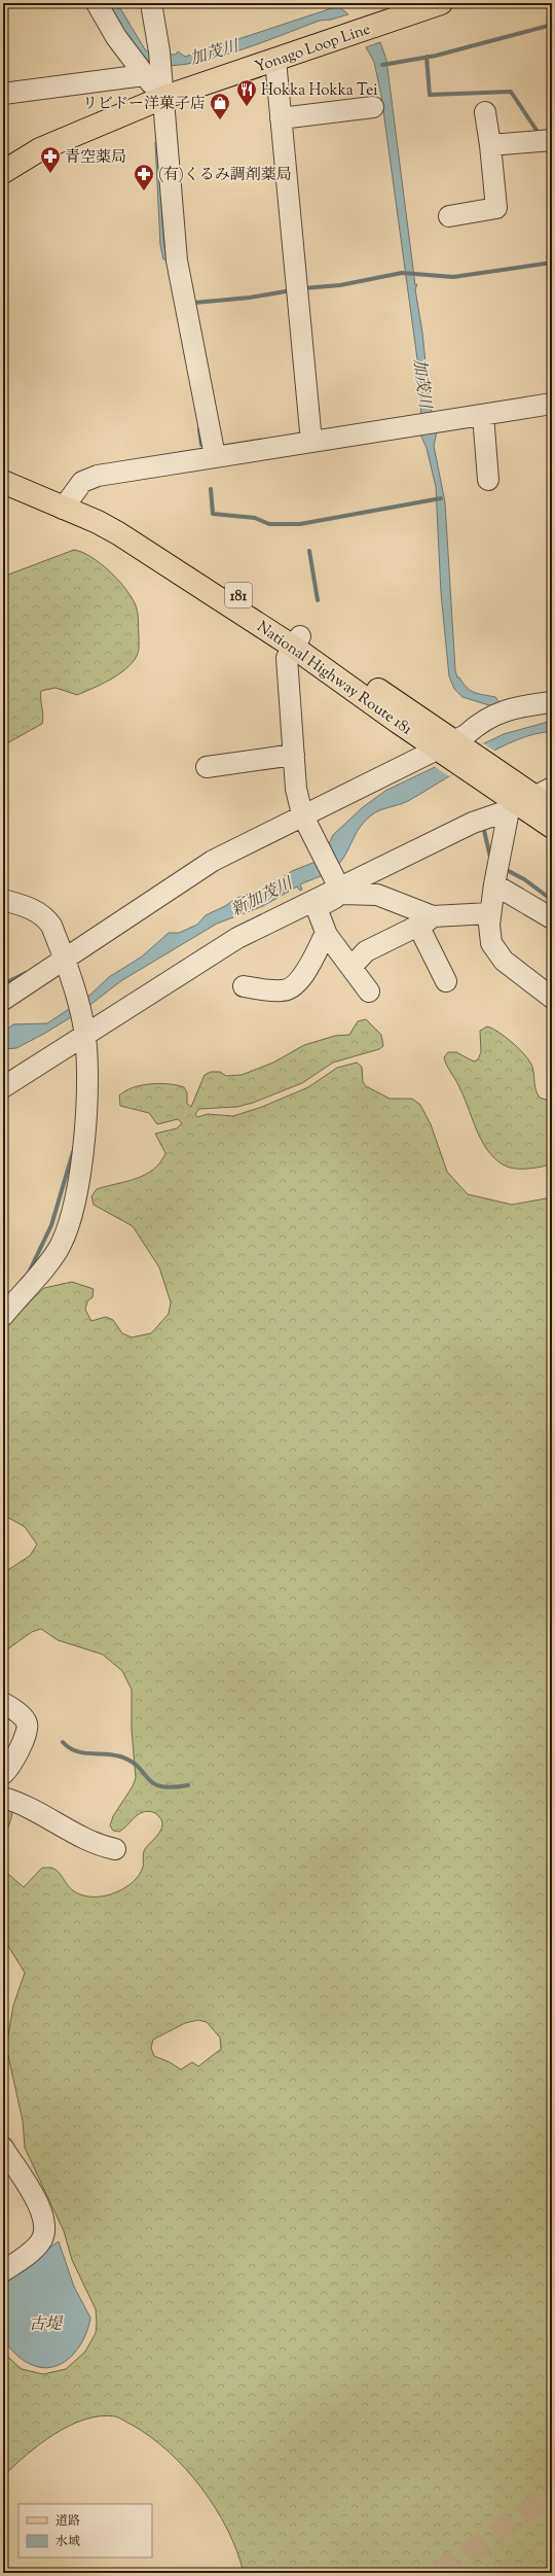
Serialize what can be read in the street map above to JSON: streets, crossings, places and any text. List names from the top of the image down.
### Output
{
  "streets": {
    "main road": ["Yonago Loop Line", "181", "National Highway Route 181"]
  },
  "water": ["加茂川", "新加茂川", "古堤"],
  "places": {
    "restaurant": ["Hokka Hokka Tei"],
    "shop": ["リビドー洋菓子店"],
    "pharmacy": ["青空薬局", "(有)くるみ調剤薬局"]
  },
  "legend": ["道路", "水域"]
}
